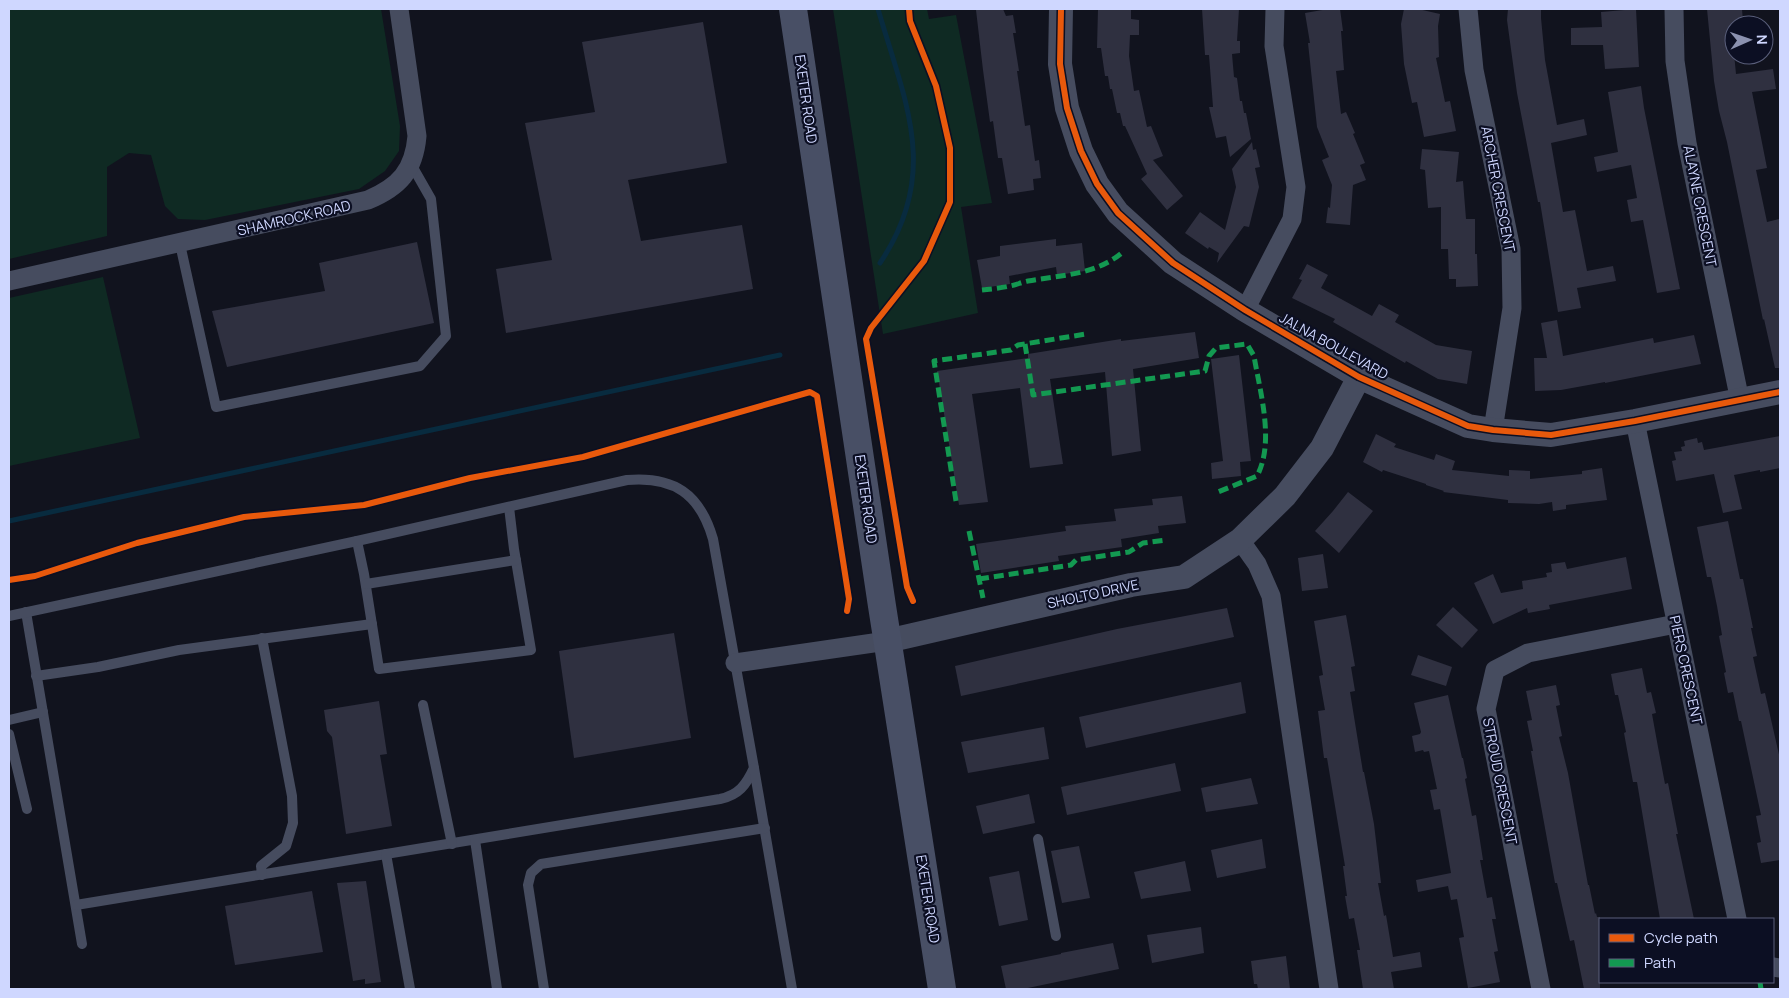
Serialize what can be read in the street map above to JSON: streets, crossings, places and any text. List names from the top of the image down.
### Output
{
  "streets": {
    "main road": ["EXETER ROAD"],
    "street": [
      "ARCHER CRESCENT",
      "ALAYNE CRESCENT",
      "SHAMROCK ROAD",
      "JALNA BOULEVARD",
      "SHOLTO DRIVE",
      "PIERS CRESCENT",
      "STROUD CRESCENT"
    ]
  },
  "crossings": [
    ["EXETER ROAD", "SHOLTO DRIVE"],
    ["ARCHER CRESCENT", "JALNA BOULEVARD"],
    ["ALAYNE CRESCENT", "JALNA BOULEVARD"],
    ["JALNA BOULEVARD", "SHOLTO DRIVE"],
    ["JALNA BOULEVARD", "PIERS CRESCENT"],
    ["PIERS CRESCENT", "STROUD CRESCENT"]
  ],
  "legend": ["Cycle path", "Path"],
  "north": "right"
}
